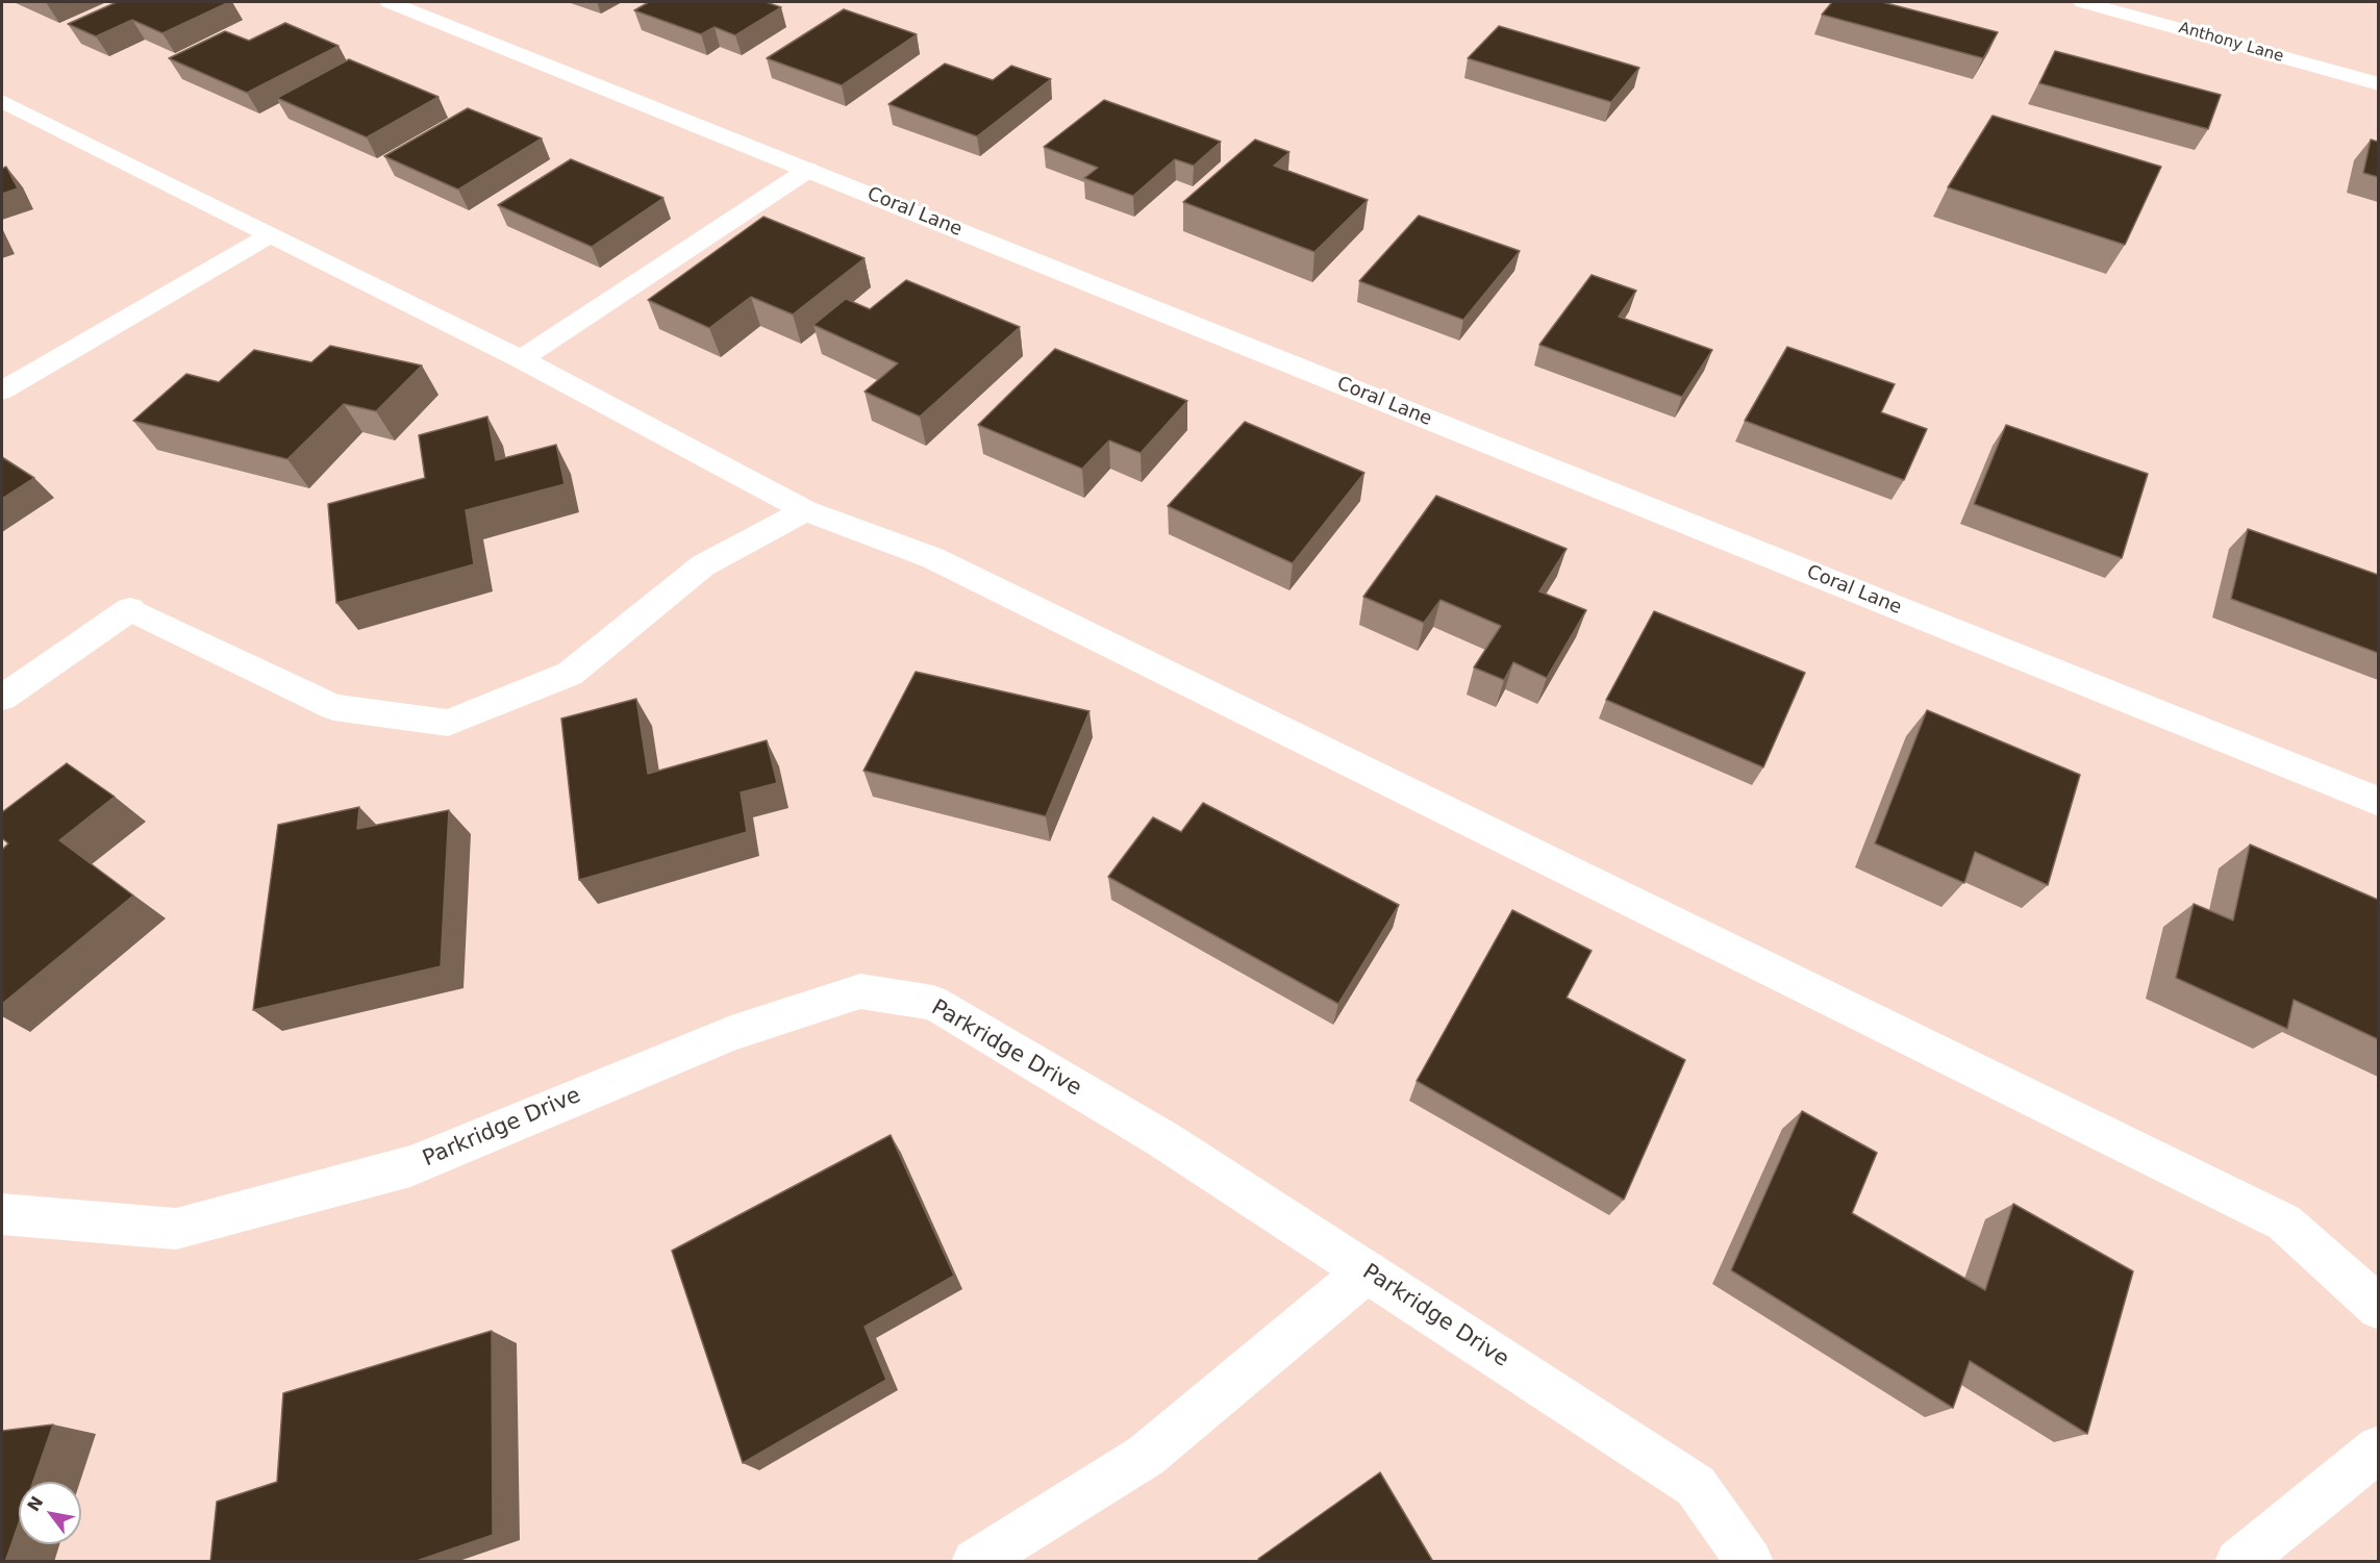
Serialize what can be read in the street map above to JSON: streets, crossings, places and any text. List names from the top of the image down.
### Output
{
  "streets": {
    "street": ["Anthony Lane", "Coral Lane", "Parkridge Drive"]
  },
  "north": "top left"
}
